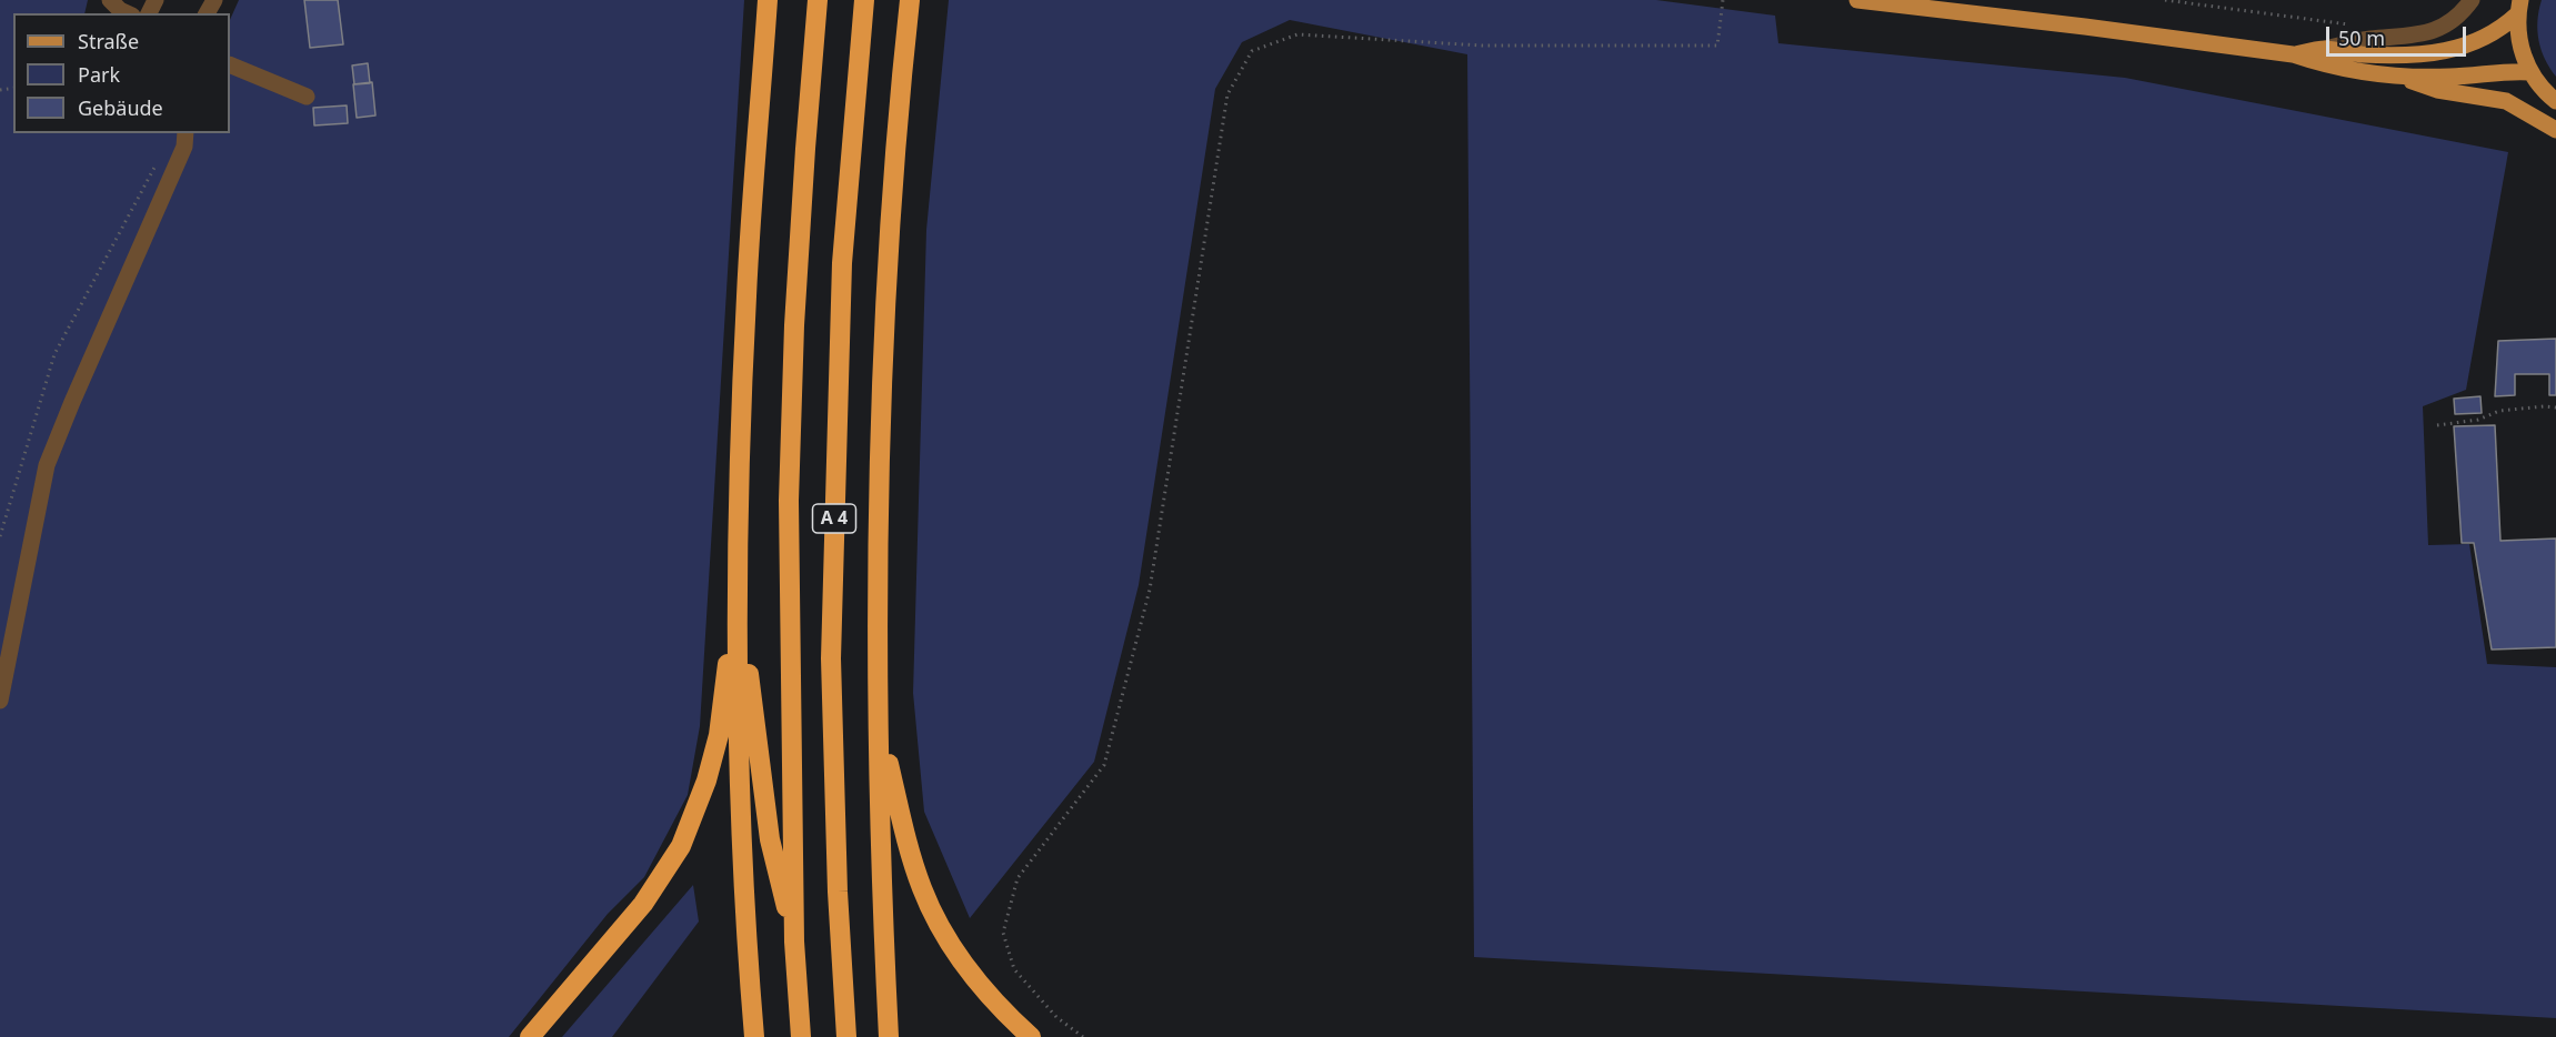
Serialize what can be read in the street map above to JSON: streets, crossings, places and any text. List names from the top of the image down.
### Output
{
  "streets": {
    "highway": ["A 4"]
  },
  "legend": ["Straße", "Park", "Gebäude"],
  "scale_bar": "50 m"
}
